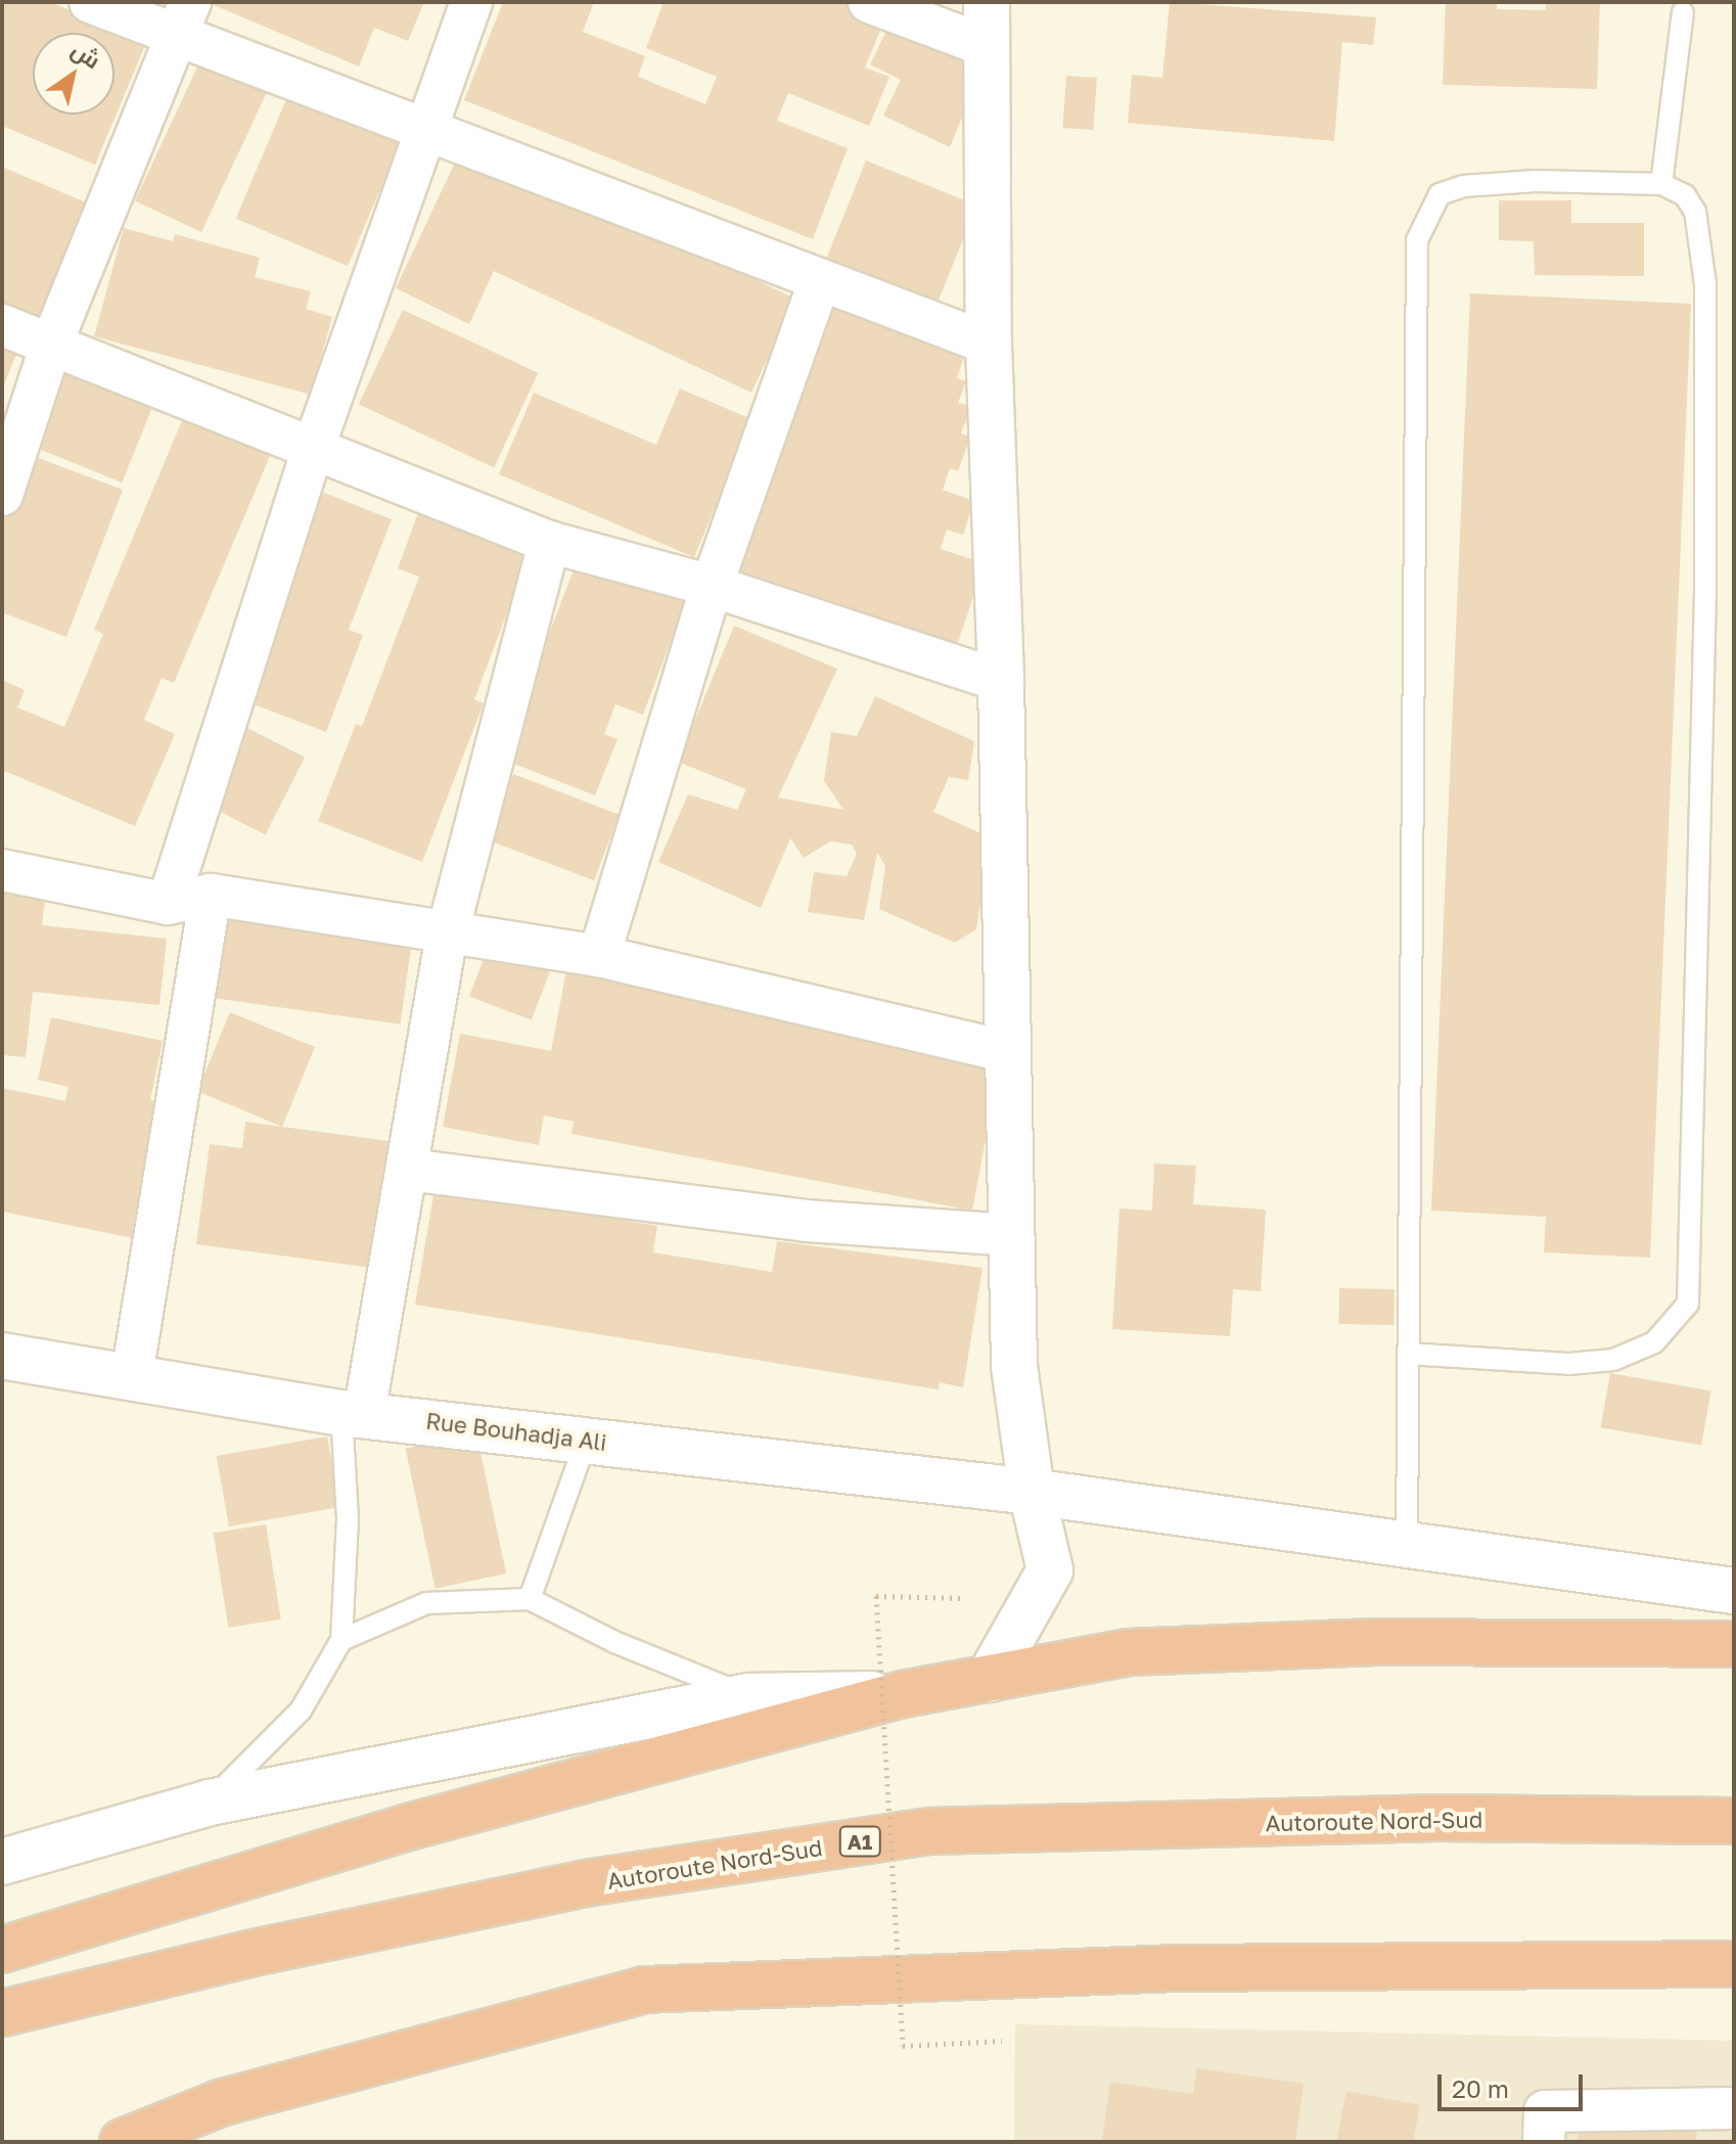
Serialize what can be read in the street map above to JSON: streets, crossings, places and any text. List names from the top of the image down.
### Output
{
  "streets": {
    "highway": ["Autoroute Nord-Sud", "A1"],
    "main road": ["Rue Bouhadja Ali"]
  },
  "scale_bar": "20 m",
  "north": "top right"
}
